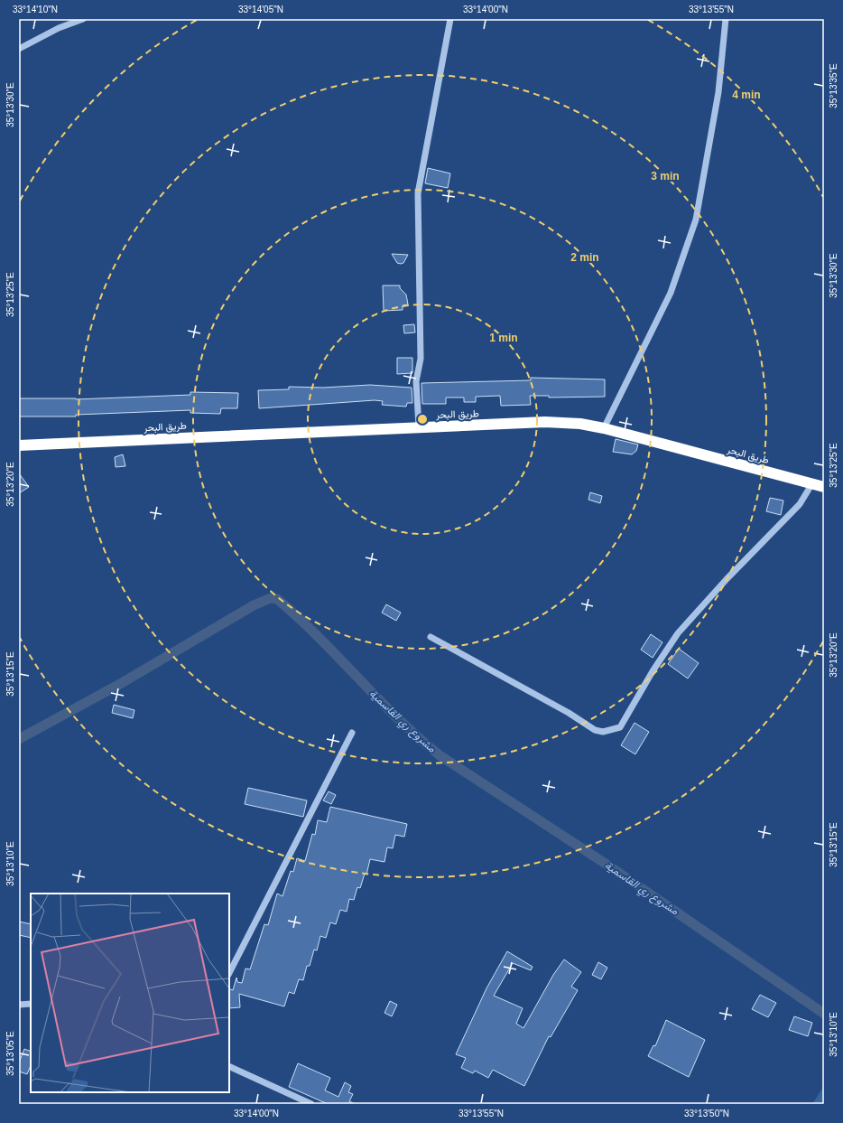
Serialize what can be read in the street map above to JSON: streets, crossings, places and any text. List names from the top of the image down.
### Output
{
  "streets": {
    "highway": ["طريق البحر"]
  },
  "water": ["مشروع ري القاسمية"],
  "coordinates": [
    "33°14'10\"N",
    "33°14'05\"N",
    "33°14'00\"N",
    "33°13'55\"N",
    "35°13'35\"E",
    "35°13'30\"E",
    "35°13'25\"E",
    "35°13'20\"E",
    "35°13'15\"E",
    "35°13'10\"E",
    "35°13'05\"E",
    "33°13'50\"N"
  ],
  "rings": [
    "4 min",
    "3 min",
    "2 min",
    "1 min"
  ]
}
